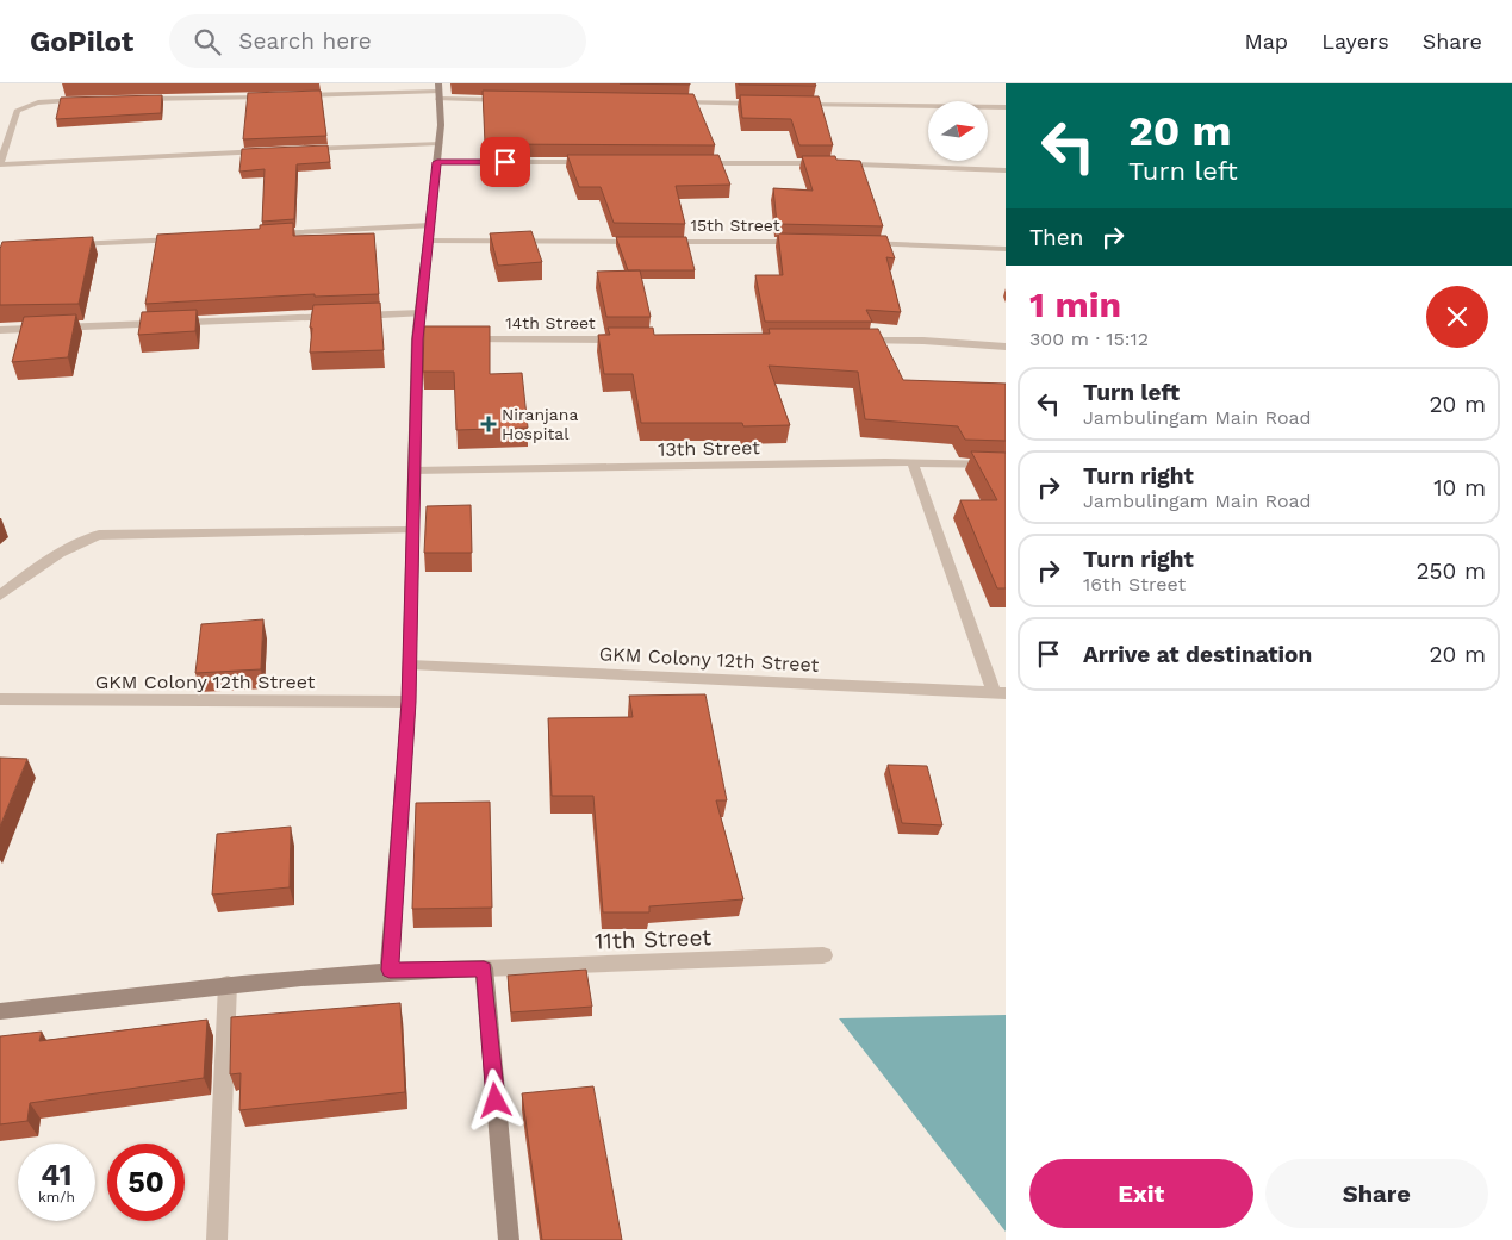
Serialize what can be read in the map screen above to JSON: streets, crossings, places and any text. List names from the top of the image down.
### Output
{
  "streets": {
    "street": [
      "15th Street",
      "14th Street",
      "13th Street",
      "GKM Colony 12th Street",
      "11th Street"
    ]
  },
  "places": {
    "health": ["Niranjana Hospital"]
  },
  "north": "right",
  "page": {
    "header": "GoPilot",
    "search": "Search here",
    "nav": ["Map", "Layers", "Share"],
    "turn": ["20 m", "Turn left"],
    "then": "Then",
    "heading": ["1 min", "300 m · 15:12"],
    "list": [
      {
        "name": "Turn left",
        "note": "Jambulingam Main Road",
        "value": "20 m"
      },
      {
        "name": "Turn right",
        "note": "Jambulingam Main Road",
        "value": "10 m"
      },
      {
        "name": "Turn right",
        "note": "16th Street",
        "value": "250 m"
      },
      {
        "name": "Arrive at destination",
        "value": "20 m"
      }
    ],
    "speed": "41 km/h",
    "limit": "50",
    "buttons": ["Exit", "Share"]
  }
}
